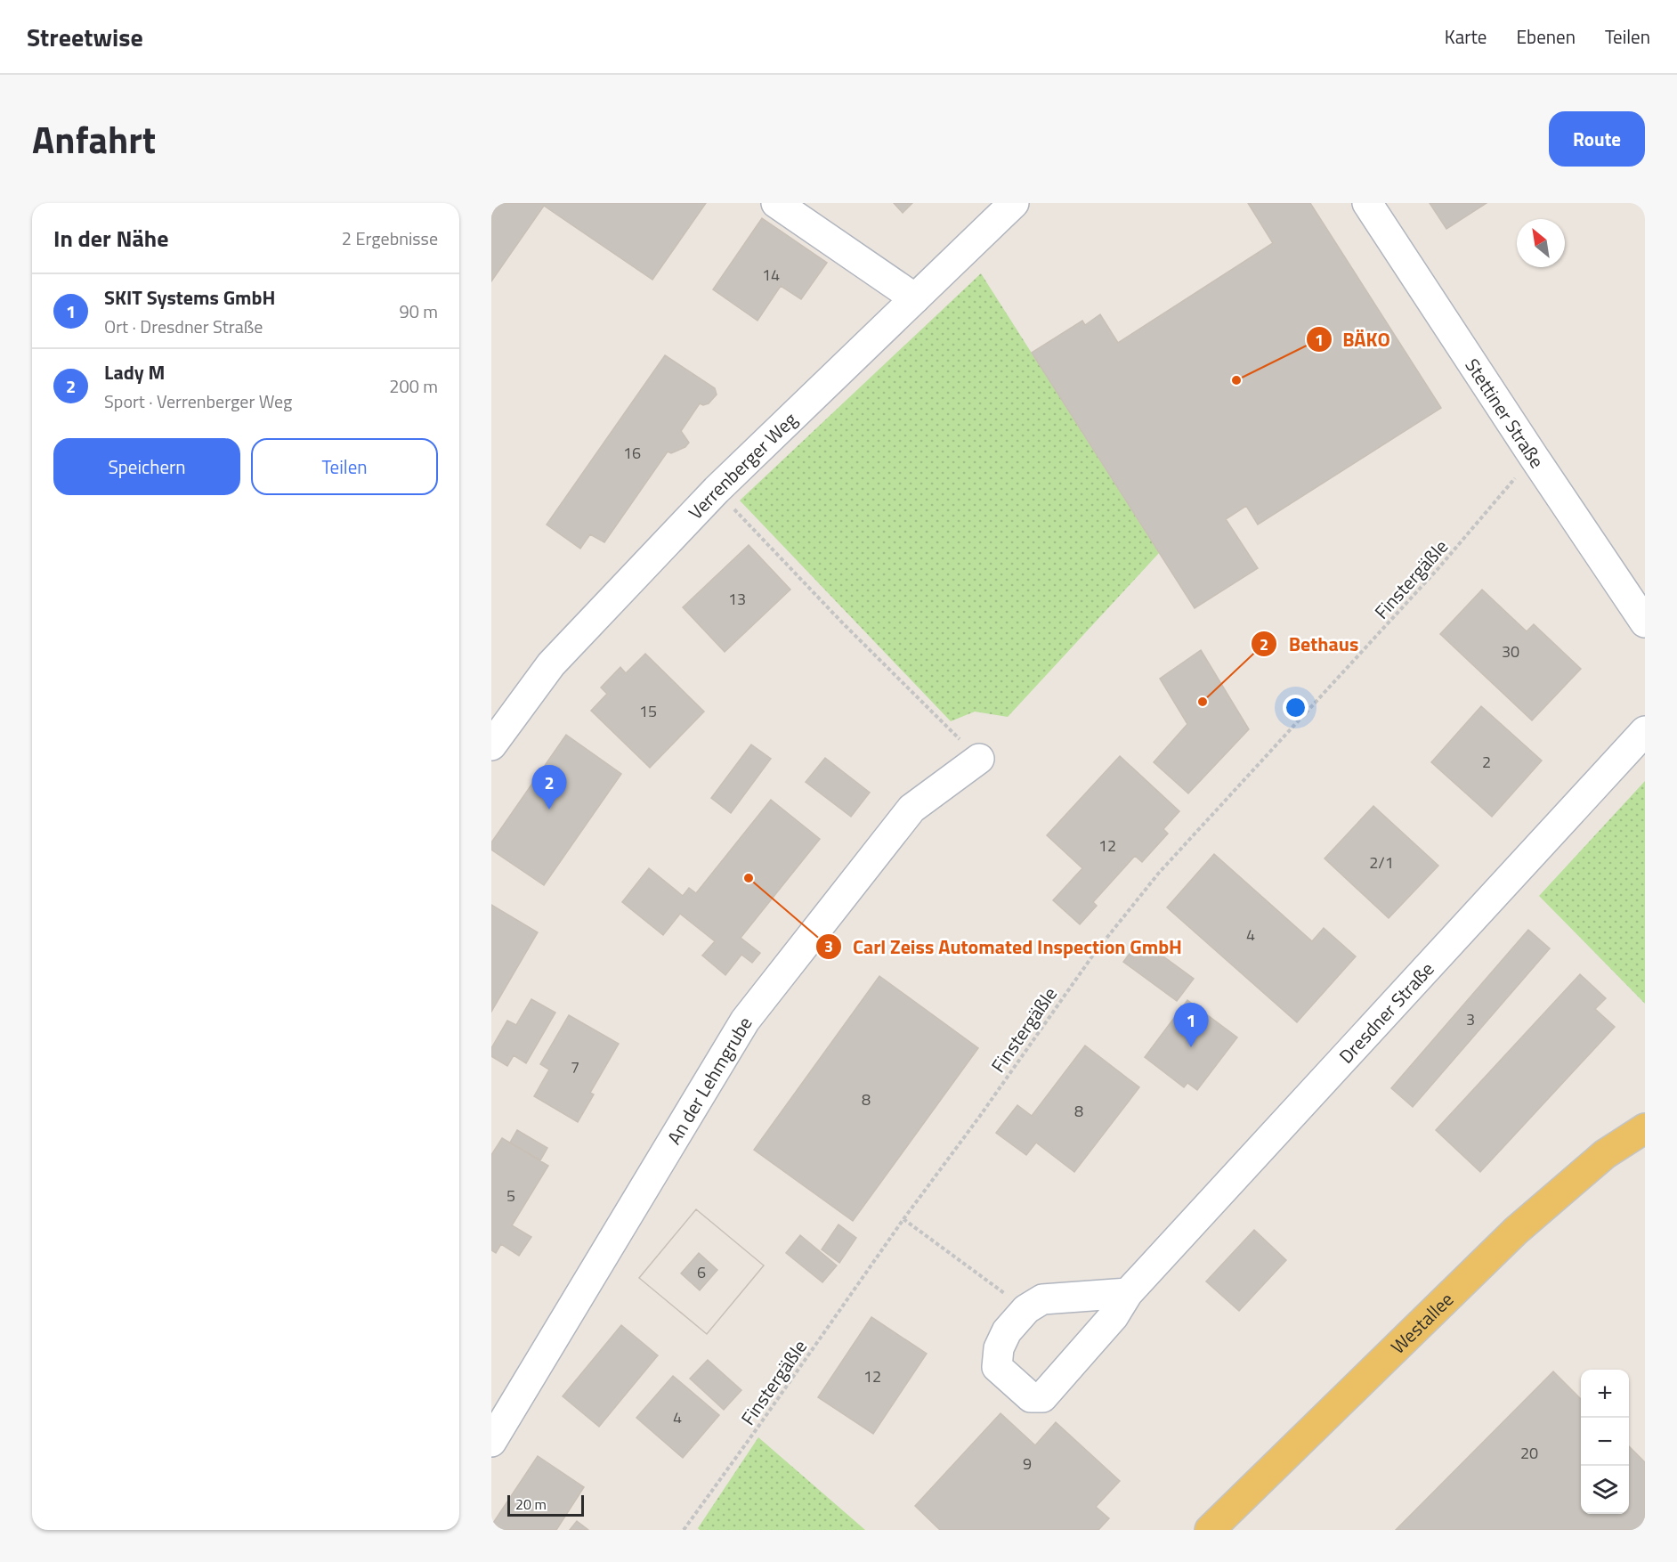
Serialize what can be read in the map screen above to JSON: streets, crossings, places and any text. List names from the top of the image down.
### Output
{
  "streets": {
    "main road": ["Westallee"],
    "street": [
      "Stettiner Straße",
      "Verrenberger Weg",
      "Dresdner Straße",
      "An der Lehmgrube"
    ],
    "path": ["Finstergäßle"]
  },
  "crossings": [
    ["Stettiner Straße", "Finstergäßle"]
  ],
  "places": ["BÄKO", "Bethaus", "Carl Zeiss Automated Inspection GmbH"],
  "house_numbers": [
    "14",
    "16",
    "13",
    "30",
    "15",
    "2",
    "12",
    "2/1",
    "4",
    "3",
    "7",
    "8",
    "8",
    "5",
    "6",
    "12",
    "4",
    "20",
    "9"
  ],
  "scale_bar": "20 m",
  "north": "top left",
  "page": {
    "header": "Streetwise",
    "nav": ["Karte", "Ebenen", "Teilen"],
    "title": "Anfahrt",
    "buttons": [
      "Route",
      ["Speichern", "Teilen"]
    ],
    "heading": ["In der Nähe", "2 Ergebnisse"],
    "list": [
      {
        "mark": "1",
        "name": "SKIT Systems GmbH",
        "note": "Ort · Dresdner Straße",
        "value": "90 m"
      },
      {
        "mark": "2",
        "name": "Lady M",
        "note": "Sport · Verrenberger Weg",
        "value": "200 m"
      }
    ],
    "pins": ["2", "1"],
    "map_buttons": ["+", "−"],
    "scale": "20 m"
  }
}
